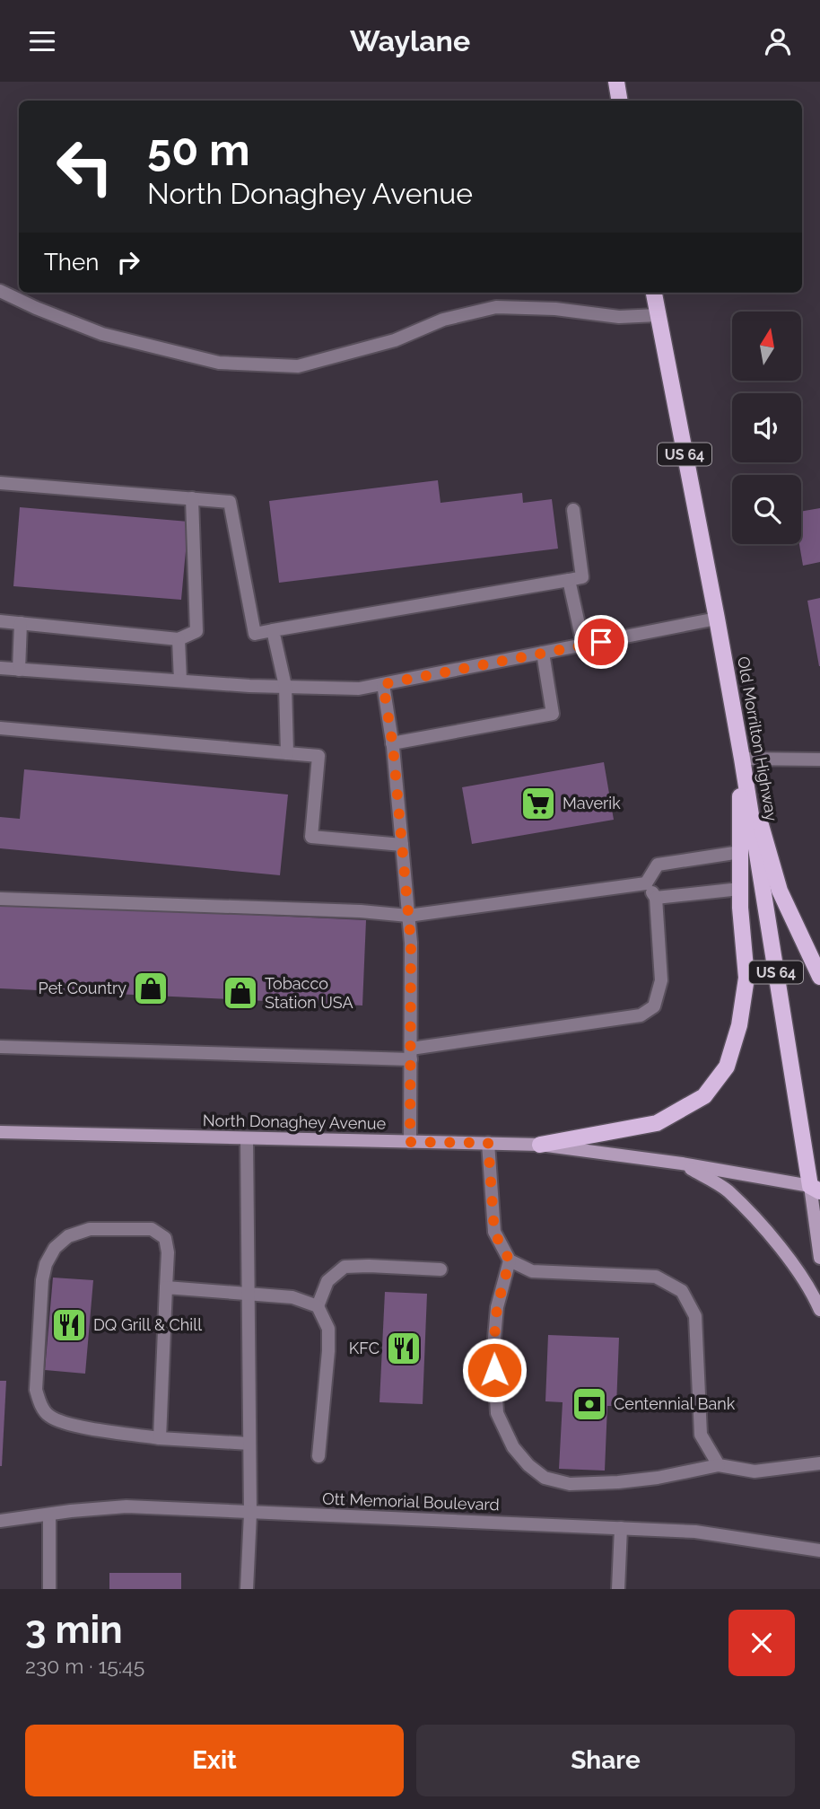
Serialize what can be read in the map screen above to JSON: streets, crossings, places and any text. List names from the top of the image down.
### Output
{
  "streets": {
    "main road": ["US 64", "Old Morrilton Highway"],
    "street": ["North Donaghey Avenue", "Ott Memorial Boulevard"]
  },
  "crossings": [
    ["Old Morrilton Highway", "North Donaghey Avenue"]
  ],
  "places": {
    "supermarket": ["Maverik"],
    "shop": ["Pet Country", "Tobacco Station USA"],
    "restaurant": ["DQ Grill & Chill", "KFC"],
    "bank": ["Centennial Bank"]
  },
  "north": "top",
  "page": {
    "header": "Waylane",
    "turn": ["50 m", "North Donaghey Avenue"],
    "then": "Then",
    "heading": ["3 min", "230 m · 15:45"],
    "buttons": ["Exit", "Share"]
  }
}
